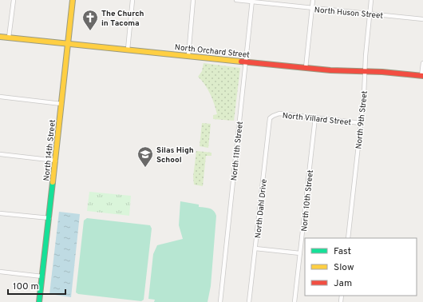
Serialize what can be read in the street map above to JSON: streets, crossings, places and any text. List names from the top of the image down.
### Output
{
  "streets": {
    "street": [
      "North Huson Street",
      "North Orchard Street",
      "North Villard Street",
      "North 9th Street",
      "North 14th Street",
      "North 11th Street",
      "North 10th Street",
      "North Dahl Drive"
    ]
  },
  "crossings": [
    ["North Huson Street", "North 9th Street"],
    ["North Huson Street", "North 11th Street"],
    ["North Orchard Street", "North 9th Street"],
    ["North Orchard Street", "North 14th Street"],
    ["North Orchard Street", "North 11th Street"],
    ["North Villard Street", "North 9th Street"],
    ["North Villard Street", "North 10th Street"],
    ["North Villard Street", "North Dahl Drive"]
  ],
  "places": {
    "church": ["The Church in Tacoma"],
    "school or university": ["Silas High School"]
  },
  "legend": ["Fast", "Slow", "Jam"],
  "scale_bar": "100 m"
}
